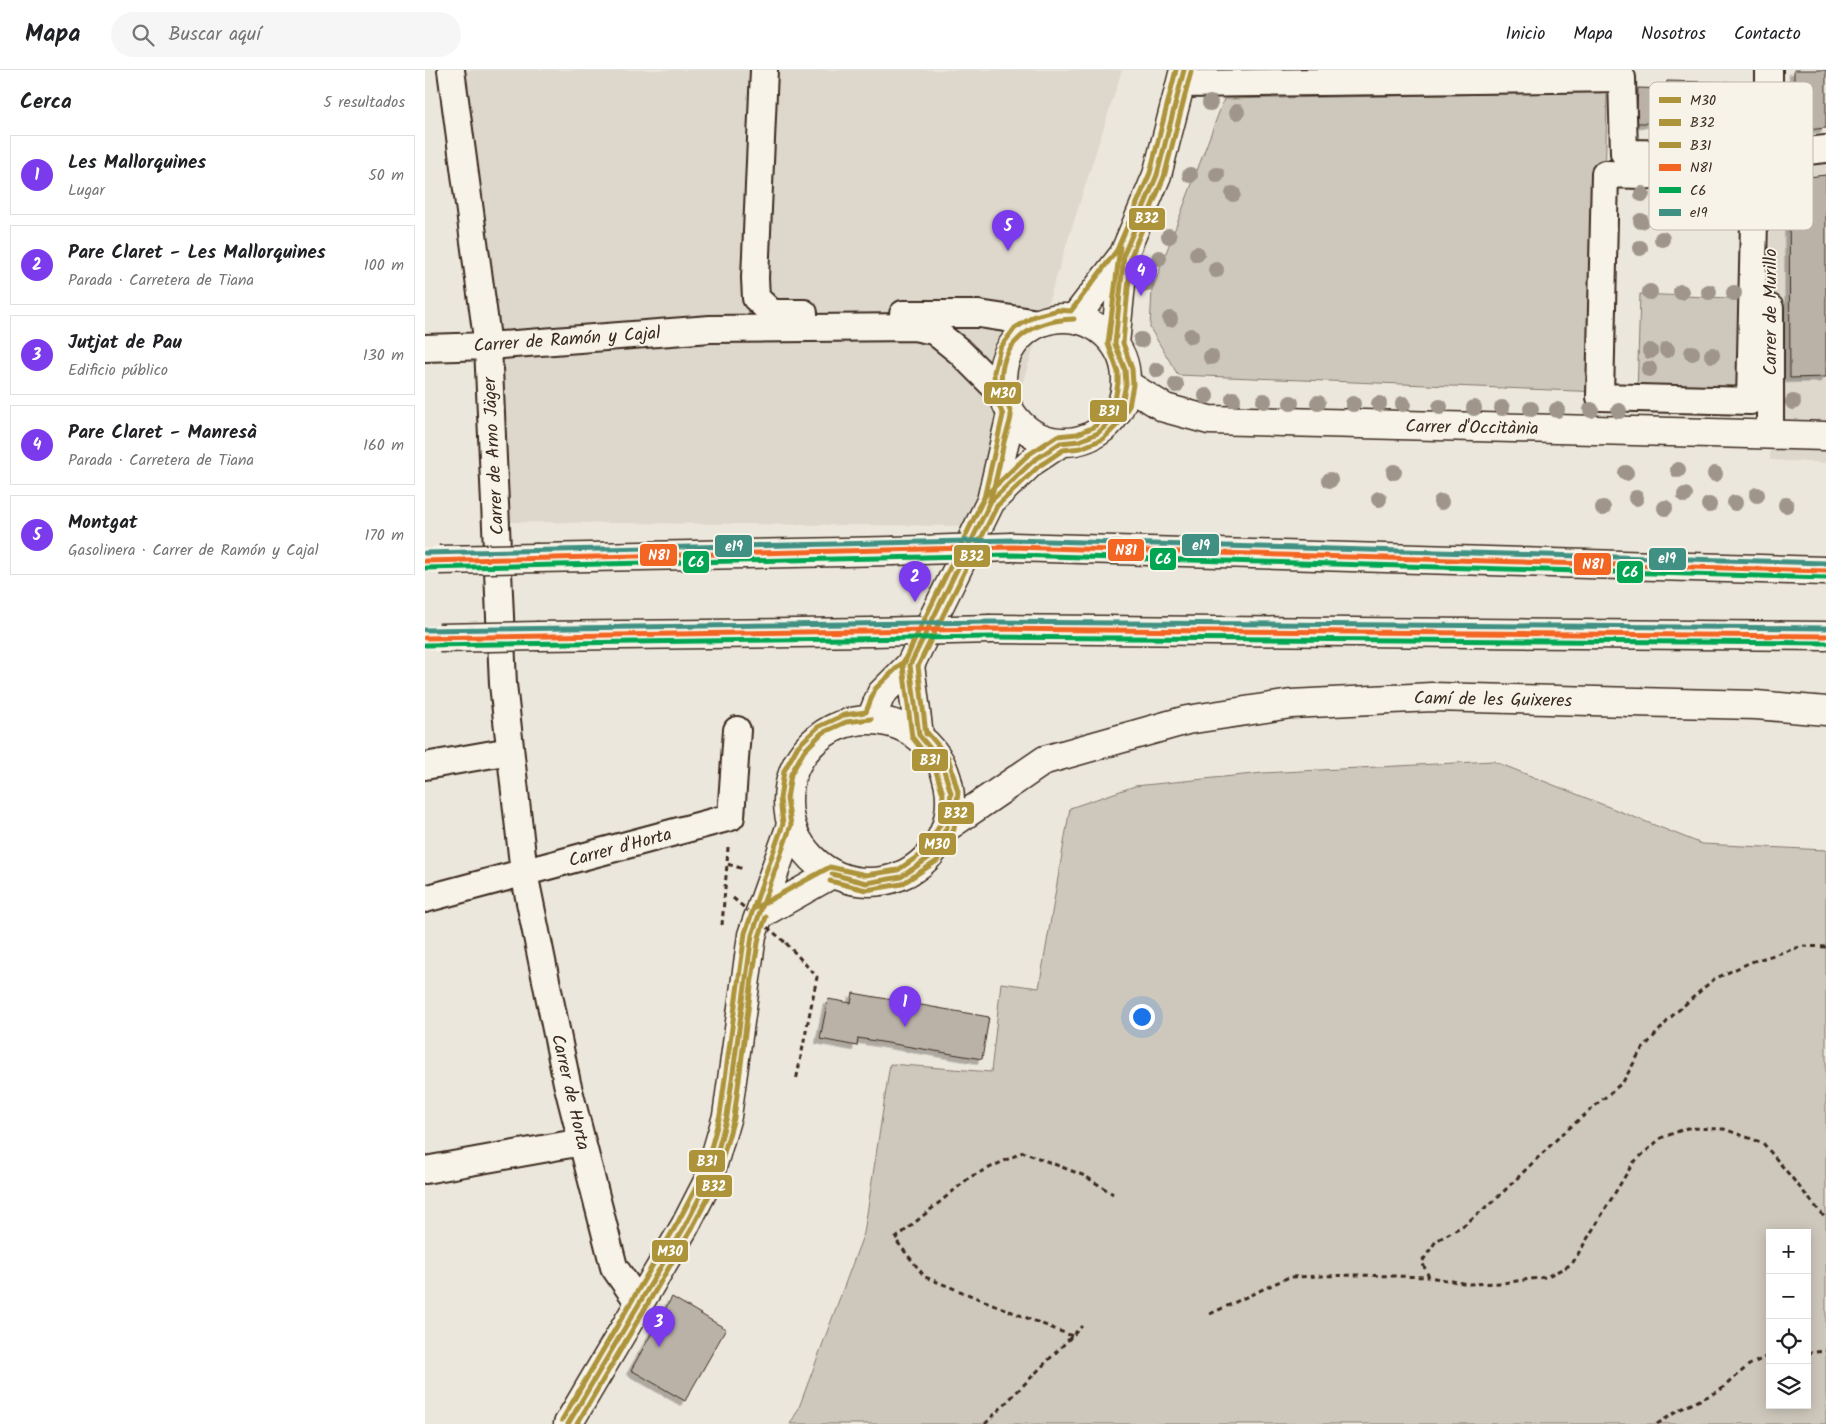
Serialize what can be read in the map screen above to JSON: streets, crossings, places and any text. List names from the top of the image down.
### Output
{
  "streets": {
    "main road": ["Carrer d'Occitània", "Camí de les Guixeres"],
    "street": [
      "Carrer de Murillo",
      "Carrer de Ramón y Cajal",
      "Carrer de Arno Jäger",
      "Carrer d'Horta",
      "Carrer de Horta"
    ]
  },
  "crossings": [
    ["Carrer de Murillo", "Carrer d'Occitània"],
    ["Carrer de Ramón y Cajal", "Carrer d'Occitània"],
    ["Carrer de Ramón y Cajal", "Carrer de Arno Jäger"],
    ["Carrer de Arno Jäger", "Carrer d'Horta"],
    ["Carrer de Arno Jäger", "Carrer de Horta"],
    ["Carrer d'Horta", "Carrer de Horta"]
  ],
  "lines": [
    "transit line M30",
    "transit line B31",
    "transit line B32",
    "transit line e19",
    "transit line N81",
    "transit line C6"
  ],
  "legend": [
    "M30",
    "B32",
    "B31",
    "N81",
    "C6",
    "e19"
  ],
  "page": {
    "header": "Mapa",
    "search": "Buscar aquí",
    "nav": [
      "Inicio",
      "Mapa",
      "Nosotros",
      "Contacto"
    ],
    "heading": ["Cerca", "5 resultados"],
    "list": [
      {
        "mark": "1",
        "name": "Les Mallorquines",
        "note": "Lugar",
        "value": "50 m"
      },
      {
        "mark": "2",
        "name": "Pare Claret - Les Mallorquines",
        "note": "Parada · Carretera de Tiana",
        "value": "100 m"
      },
      {
        "mark": "3",
        "name": "Jutjat de Pau",
        "note": "Edificio público",
        "value": "130 m"
      },
      {
        "mark": "4",
        "name": "Pare Claret - Manresà",
        "note": "Parada · Carretera de Tiana",
        "value": "160 m"
      },
      {
        "mark": "5",
        "name": "Montgat",
        "note": "Gasolinera · Carrer de Ramón y Cajal",
        "value": "170 m"
      }
    ],
    "pins": [
      "5",
      "4",
      "2",
      "1",
      "3"
    ],
    "map_buttons": ["+", "−"]
  }
}
